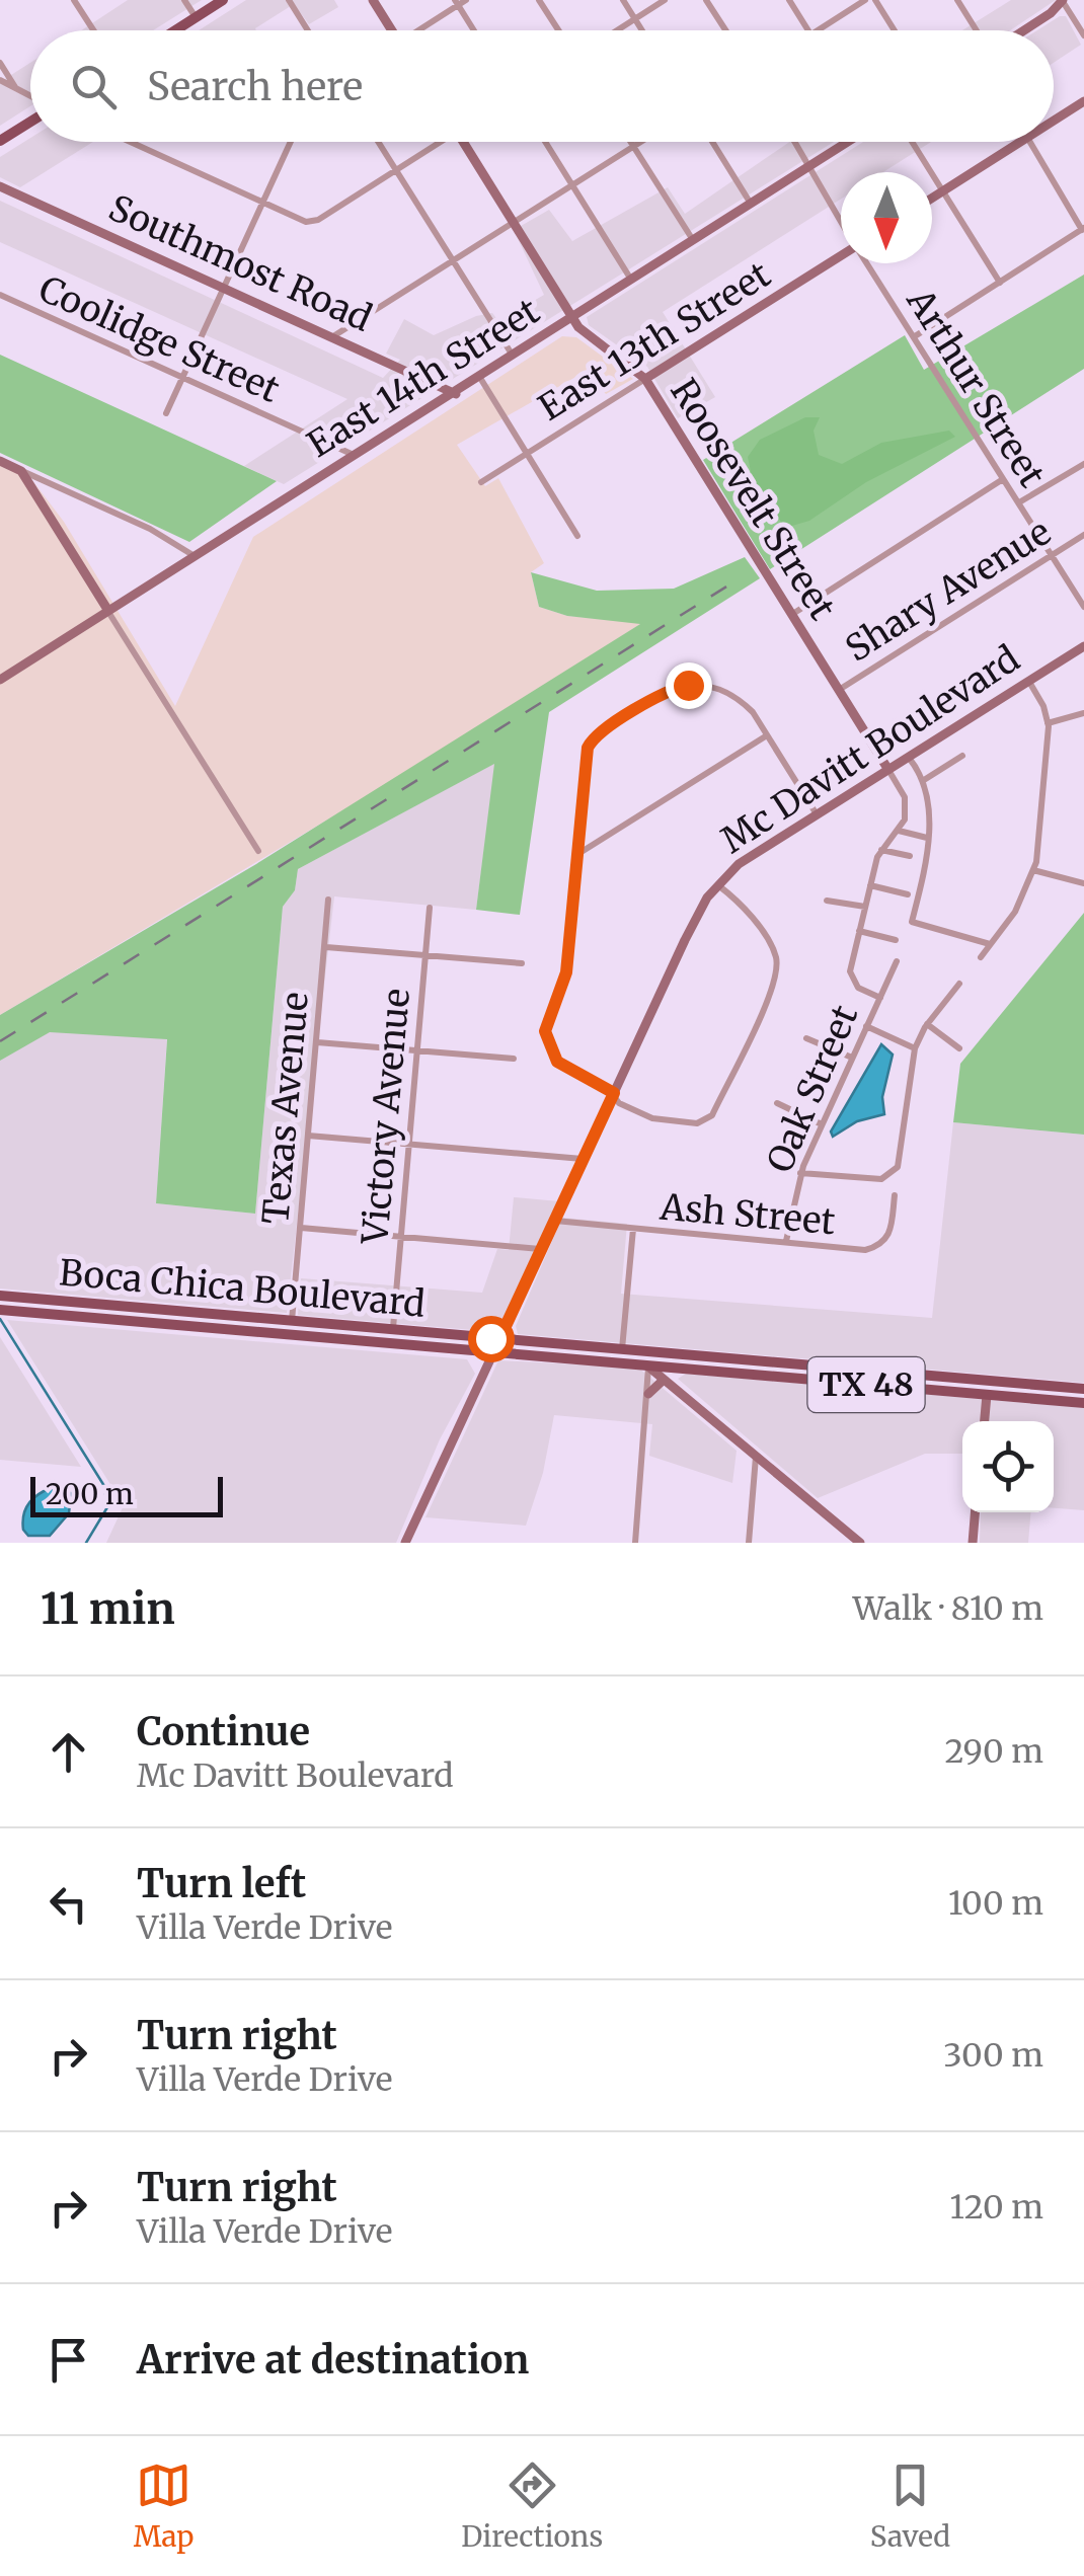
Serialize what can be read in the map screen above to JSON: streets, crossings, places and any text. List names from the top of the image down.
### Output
{
  "streets": {
    "main road": ["Boca Chica Boulevard", "TX 48"],
    "street": [
      "Southmost Road",
      "Coolidge Street",
      "East 13th Street",
      "East 14th Street",
      "Arthur Street",
      "Roosevelt Street",
      "Shary Avenue",
      "Mc Davitt Boulevard",
      "Oak Street",
      "Texas Avenue",
      "Victory Avenue",
      "Ash Street"
    ]
  },
  "crossings": [
    ["Southmost Road", "East 14th Street"],
    ["Coolidge Street", "East 14th Street"],
    ["East 13th Street", "Roosevelt Street"],
    ["East 14th Street", "Arthur Street"],
    ["East 14th Street", "Roosevelt Street"],
    ["Arthur Street", "Shary Avenue"],
    ["Roosevelt Street", "Shary Avenue"],
    ["Roosevelt Street", "Mc Davitt Boulevard"],
    ["Mc Davitt Boulevard", "Ash Street"],
    ["Mc Davitt Boulevard", "Boca Chica Boulevard"],
    ["Oak Street", "Ash Street"],
    ["Texas Avenue", "Boca Chica Boulevard"],
    ["Victory Avenue", "Boca Chica Boulevard"]
  ],
  "scale_bar": "200 m",
  "north": "bottom",
  "page": {
    "search": "Search here",
    "scale": "200 m",
    "heading": ["11 min", "Walk · 810 m"],
    "list": [
      ["Continue", "Mc Davitt Boulevard", "290 m"],
      ["Turn left", "Villa Verde Drive", "100 m"],
      ["Turn right", "Villa Verde Drive", "300 m"],
      ["Turn right", "Villa Verde Drive", "120 m"],
      "Arrive at destination"
    ],
    "nav": ["Map", "Directions", "Saved"]
  }
}
